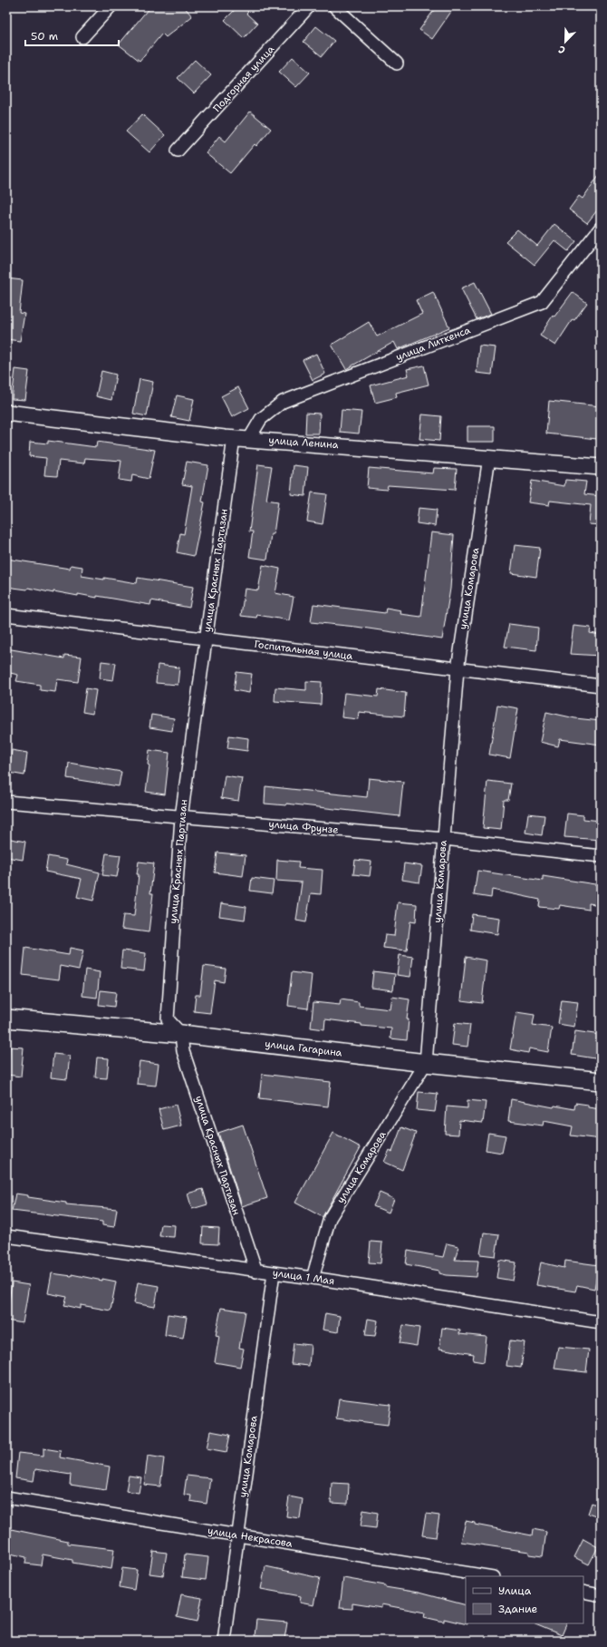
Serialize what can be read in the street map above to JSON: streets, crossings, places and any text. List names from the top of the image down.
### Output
{
  "streets": {
    "main road": ["улица Гагарина"],
    "street": [
      "Подгорная улица",
      "улица Литкенса",
      "улица Ленина",
      "улица Красных Партизан",
      "улица Комарова",
      "Госпитальная улица",
      "улица Фрунзе",
      "улица 1 Мая",
      "улица Некрасова"
    ]
  },
  "crossings": [
    ["улица Литкенса", "улица Ленина"],
    ["улица Ленина", "улица Красных Партизан"],
    ["улица Ленина", "улица Комарова"],
    ["улица Красных Партизан", "Госпитальная улица"],
    ["улица Красных Партизан", "улица Фрунзе"],
    ["улица Красных Партизан", "улица Гагарина"],
    ["улица Красных Партизан", "улица 1 Мая"],
    ["улица Комарова", "Госпитальная улица"],
    ["улица Комарова", "улица Фрунзе"],
    ["улица Комарова", "улица Гагарина"],
    ["улица Комарова", "улица 1 Мая"],
    ["улица Комарова", "улица Некрасова"]
  ],
  "legend": ["Улица", "Здание"],
  "scale_bar": "50 m",
  "north": "bottom left"
}
